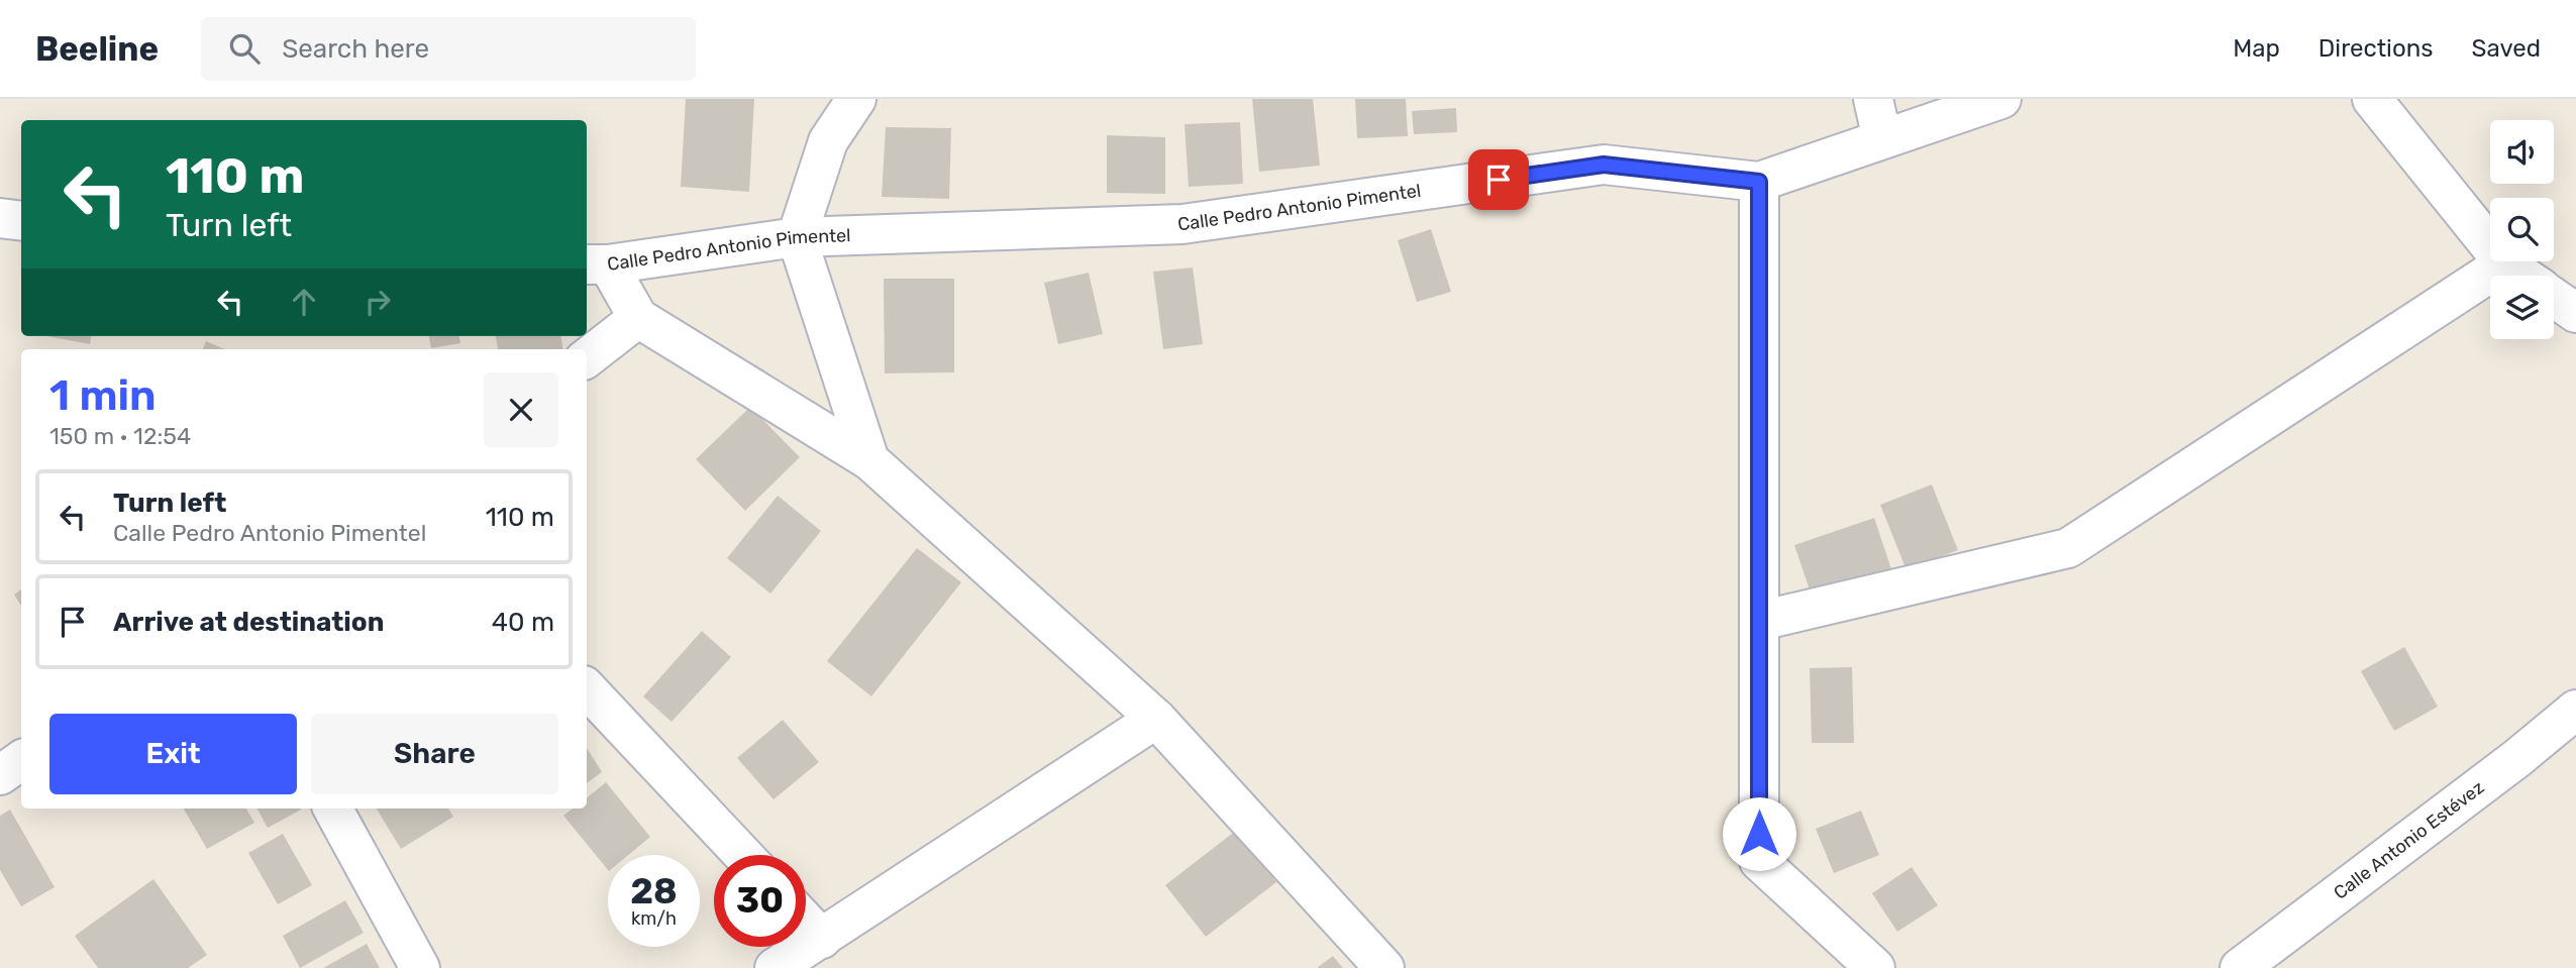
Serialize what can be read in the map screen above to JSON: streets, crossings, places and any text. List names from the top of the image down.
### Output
{
  "streets": {
    "street": ["Calle Pedro Antonio Pimentel", "Calle Antonio Estévez"]
  },
  "page": {
    "header": "Beeline",
    "search": "Search here",
    "nav": ["Map", "Directions", "Saved"],
    "turn": ["110 m", "Turn left"],
    "heading": ["1 min", "150 m · 12:54"],
    "list": [
      {
        "name": "Turn left",
        "note": "Calle Pedro Antonio Pimentel",
        "value": "110 m"
      },
      {
        "name": "Arrive at destination",
        "value": "40 m"
      }
    ],
    "buttons": ["Exit", "Share"],
    "speed": "28 km/h",
    "limit": "30"
  }
}
